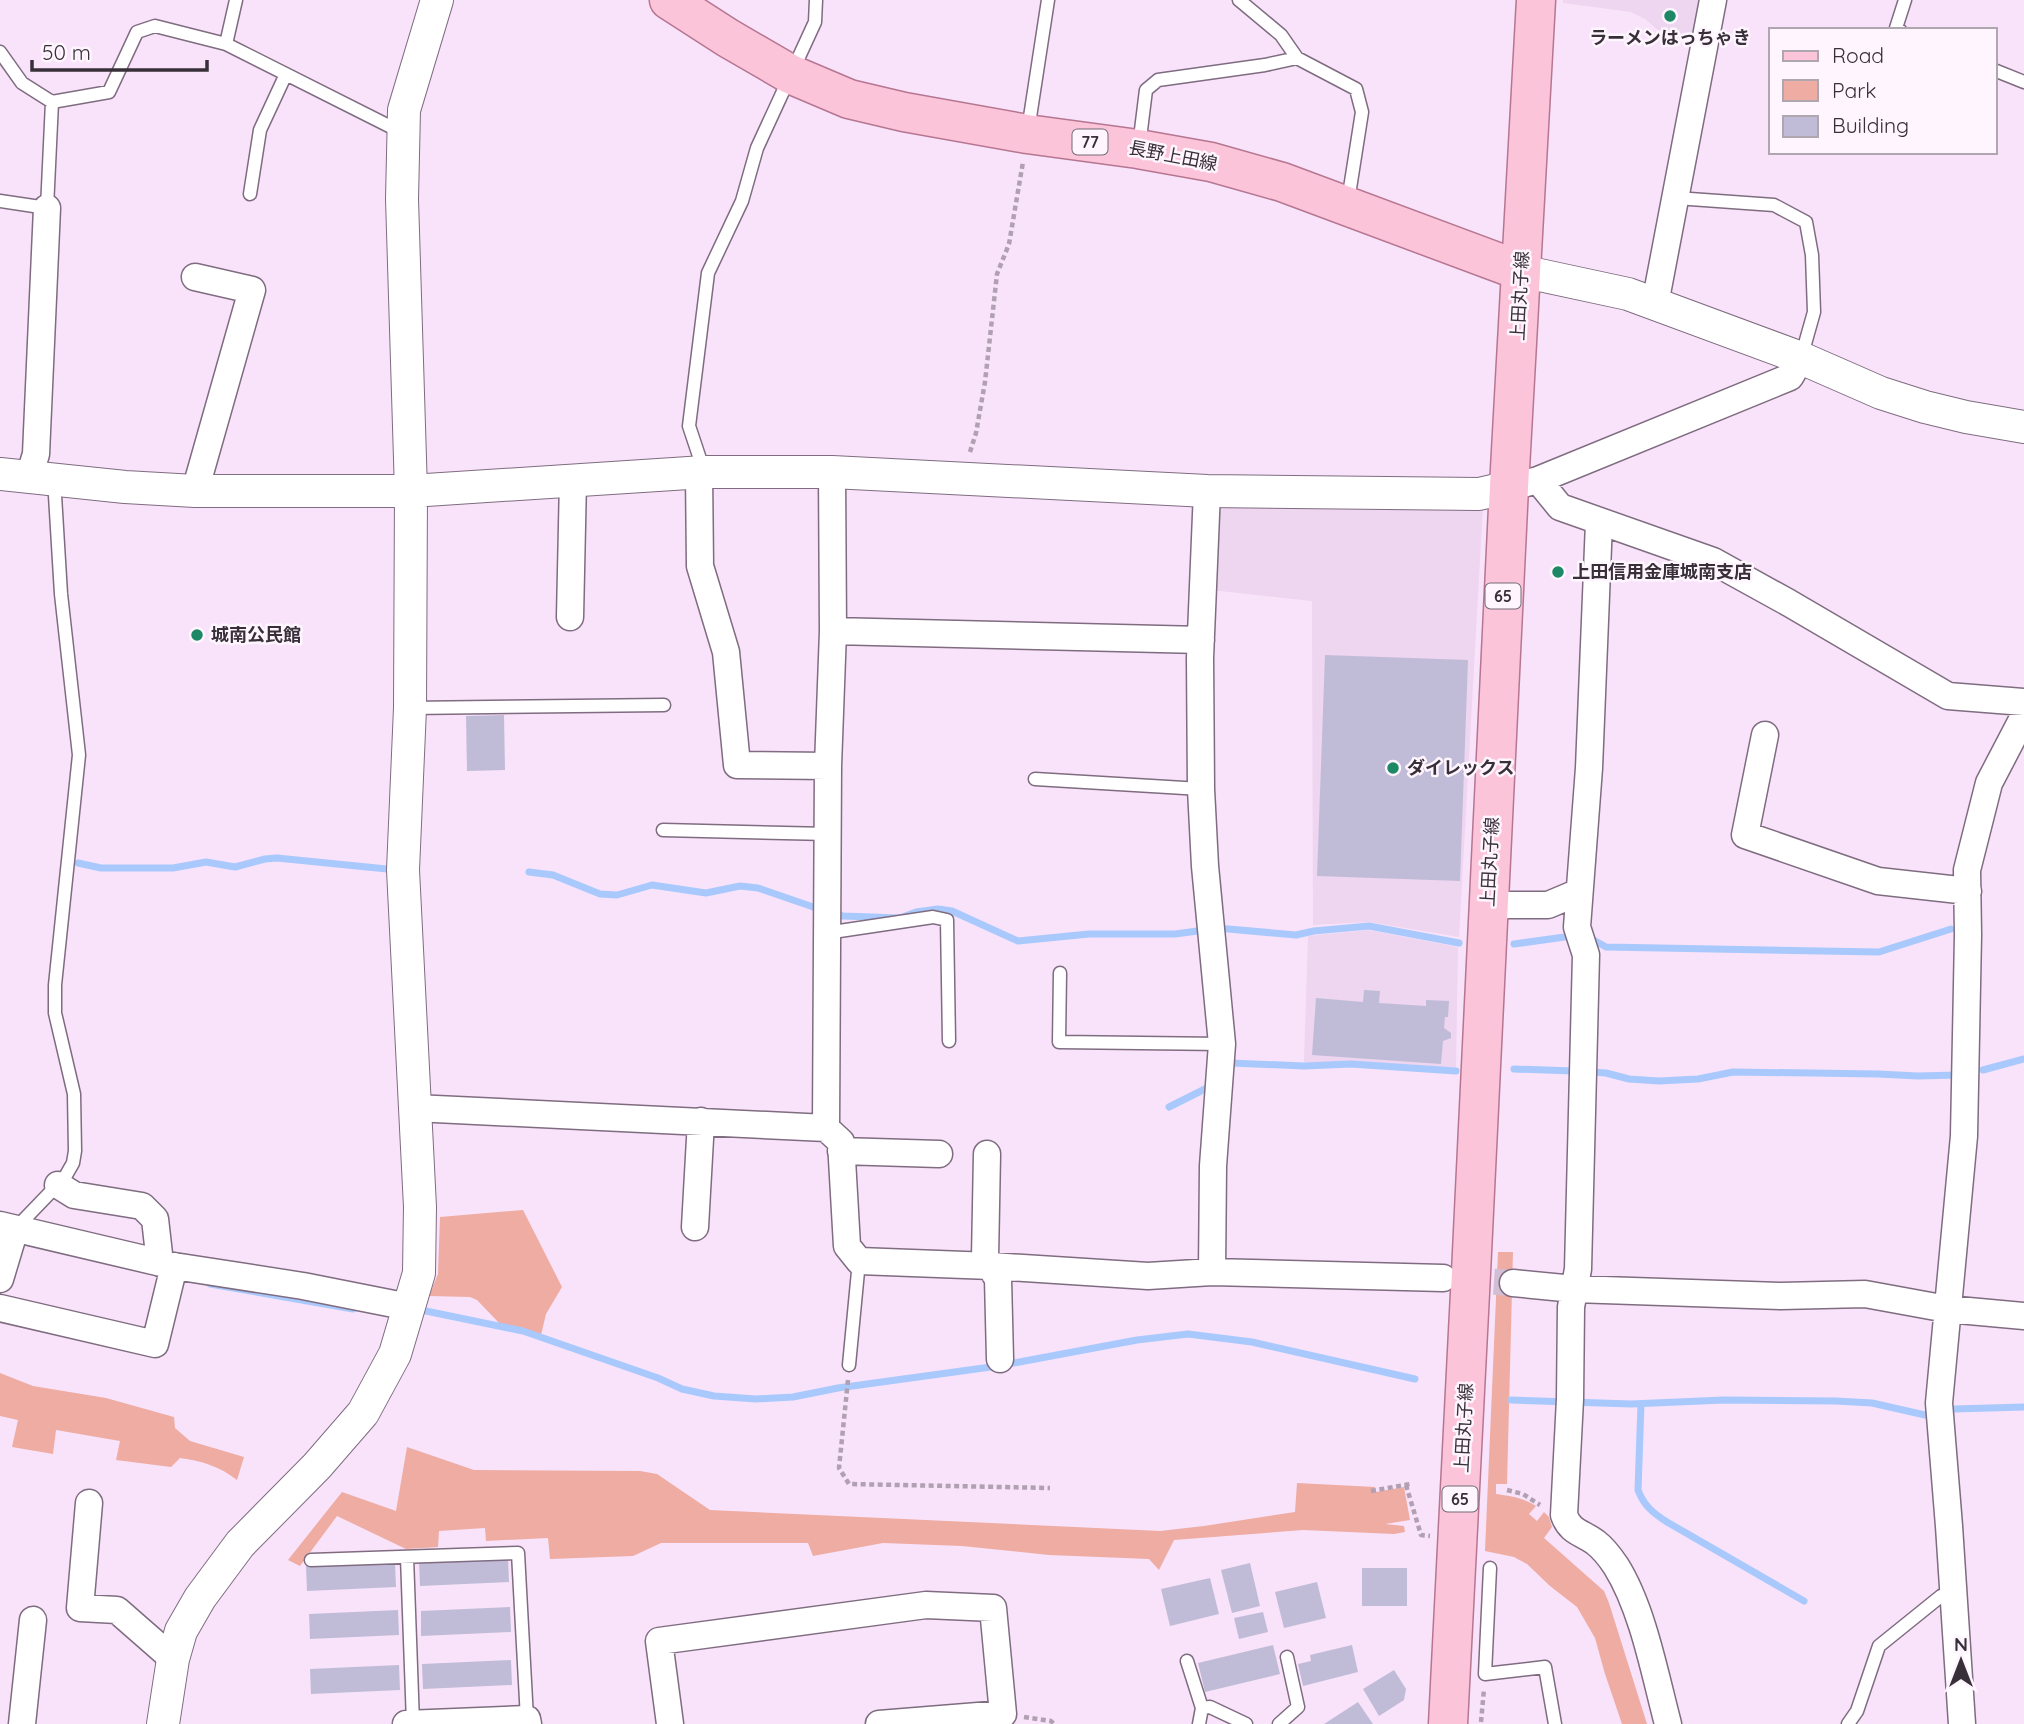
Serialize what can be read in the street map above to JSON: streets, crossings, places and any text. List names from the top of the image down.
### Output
{
  "streets": {
    "main road": [
      "77",
      "長野上田線",
      "上田丸子線",
      "65"
    ]
  },
  "crossings": [
    ["長野上田線", "上田丸子線"]
  ],
  "places": [
    "ラーメンはっちゃき",
    "上田信用金庫城南支店",
    "城南公民館",
    "ダイレックス"
  ],
  "legend": ["Road", "Park", "Building"],
  "scale_bar": "50 m",
  "north": "top"
}
